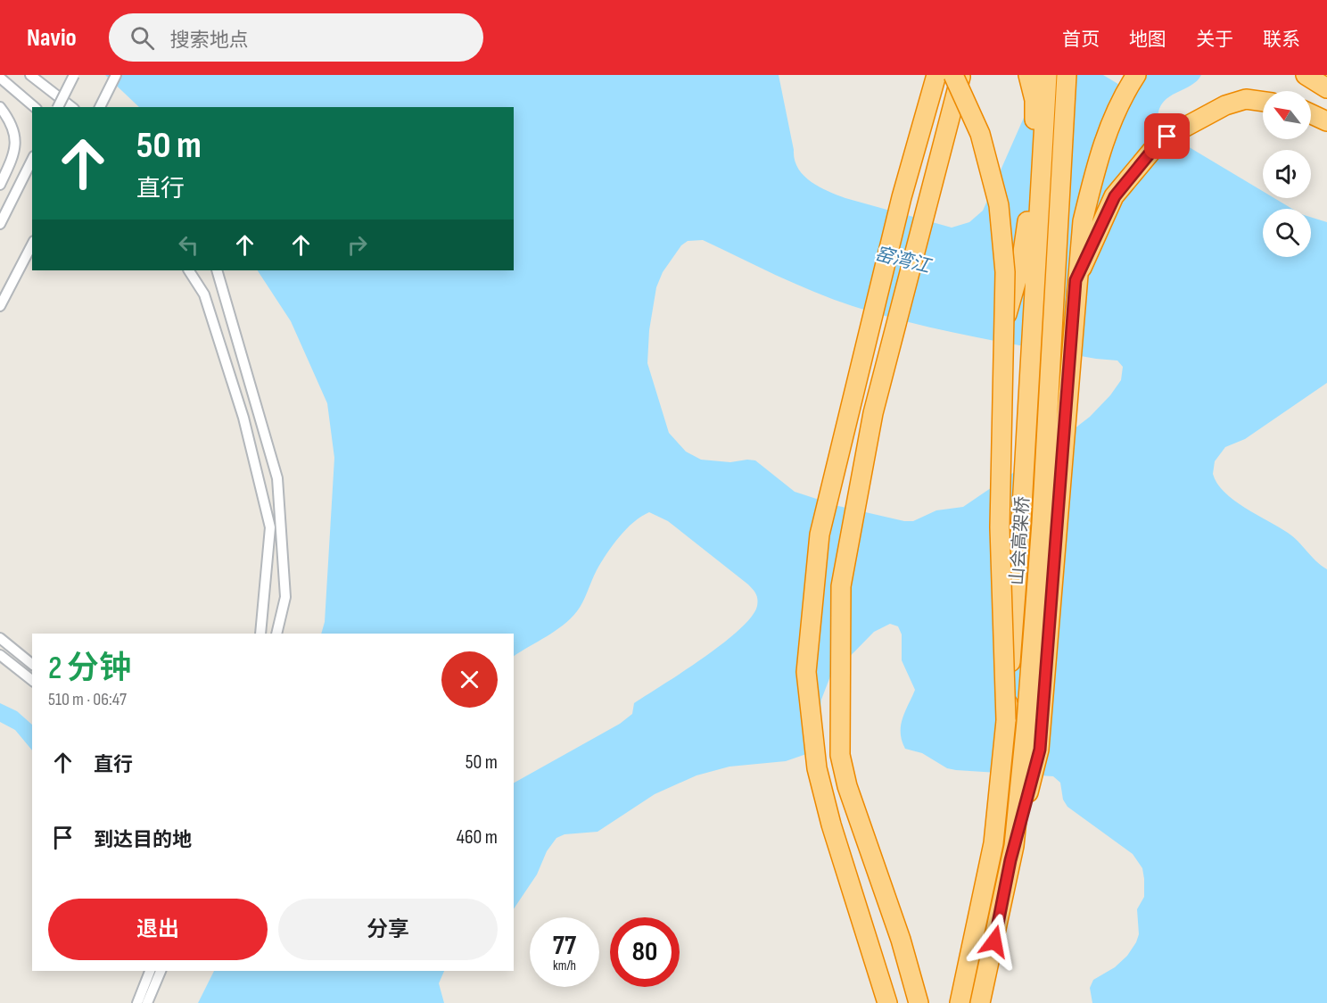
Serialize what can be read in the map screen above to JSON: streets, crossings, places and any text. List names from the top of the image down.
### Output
{
  "streets": {
    "highway": ["山会高架桥"]
  },
  "water": ["窑湾江"],
  "north": "top left",
  "page": {
    "header": "Navio",
    "search": "搜索地点",
    "nav": [
      "首页",
      "地图",
      "关于",
      "联系"
    ],
    "turn": ["50 m", "直行"],
    "heading": ["2 分钟", "510 m · 06:47"],
    "list": [
      {
        "name": "直行",
        "value": "50 m"
      },
      {
        "name": "到达目的地",
        "value": "460 m"
      }
    ],
    "buttons": ["退出", "分享"],
    "speed": "77 km/h",
    "limit": "80"
  }
}
